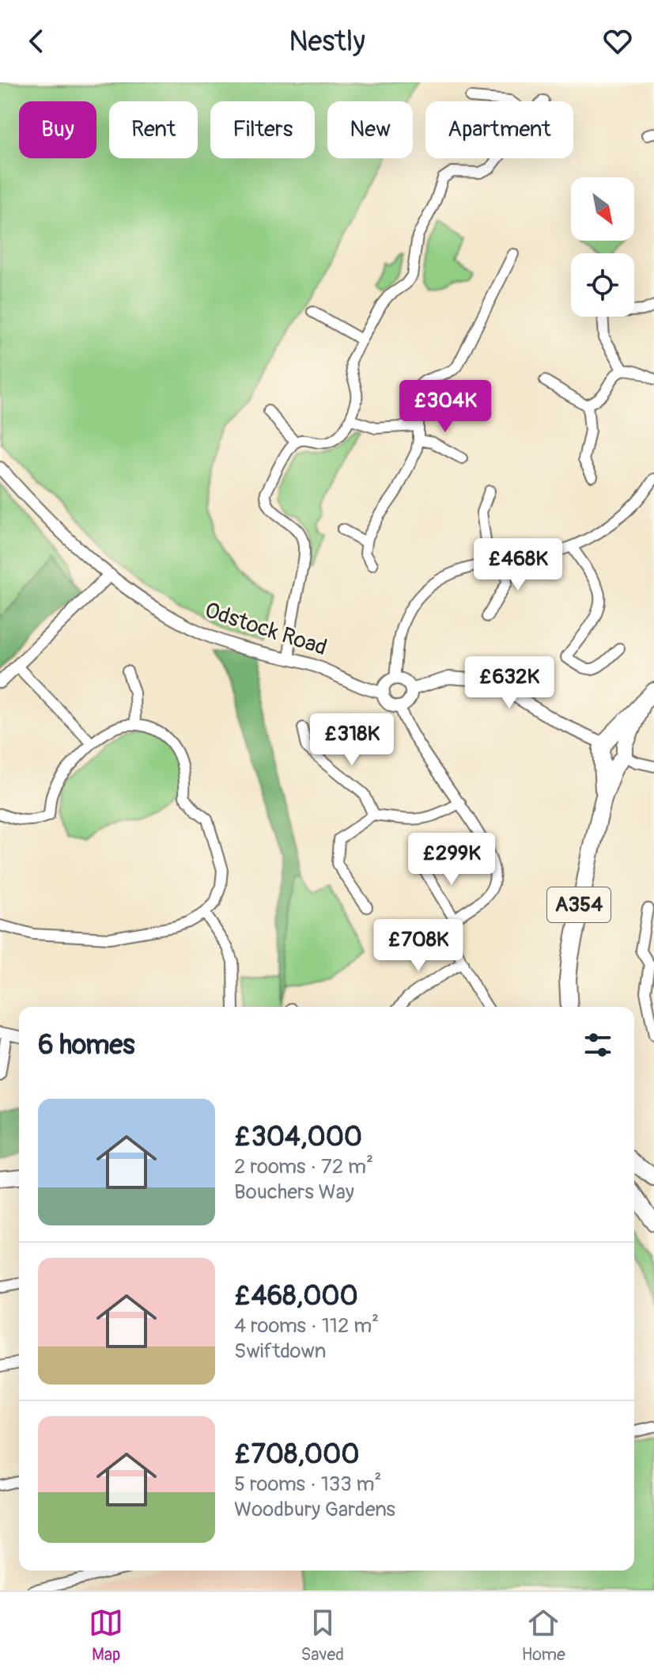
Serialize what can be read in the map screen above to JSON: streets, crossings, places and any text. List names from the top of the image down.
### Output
{
  "streets": {
    "highway": ["A354"],
    "street": ["Odstock Road"]
  },
  "north": "bottom right",
  "page": {
    "header": "Nestly",
    "chip": [
      "Buy",
      "Rent",
      "Filters",
      "New",
      "Apartment"
    ],
    "price": [
      "£304K",
      "£468K",
      "£632K",
      "£318K",
      "£299K",
      "£708K"
    ],
    "heading": "6 homes",
    "list": [
      {
        "name": "£304,000",
        "note": "2 rooms · 72 m² · Bouchers Way"
      },
      {
        "name": "£468,000",
        "note": "4 rooms · 112 m² · Swiftdown"
      },
      {
        "name": "£708,000",
        "note": "5 rooms · 133 m² · Woodbury Gardens"
      }
    ],
    "tabs": ["Map", "Saved", "Home"]
  }
}
